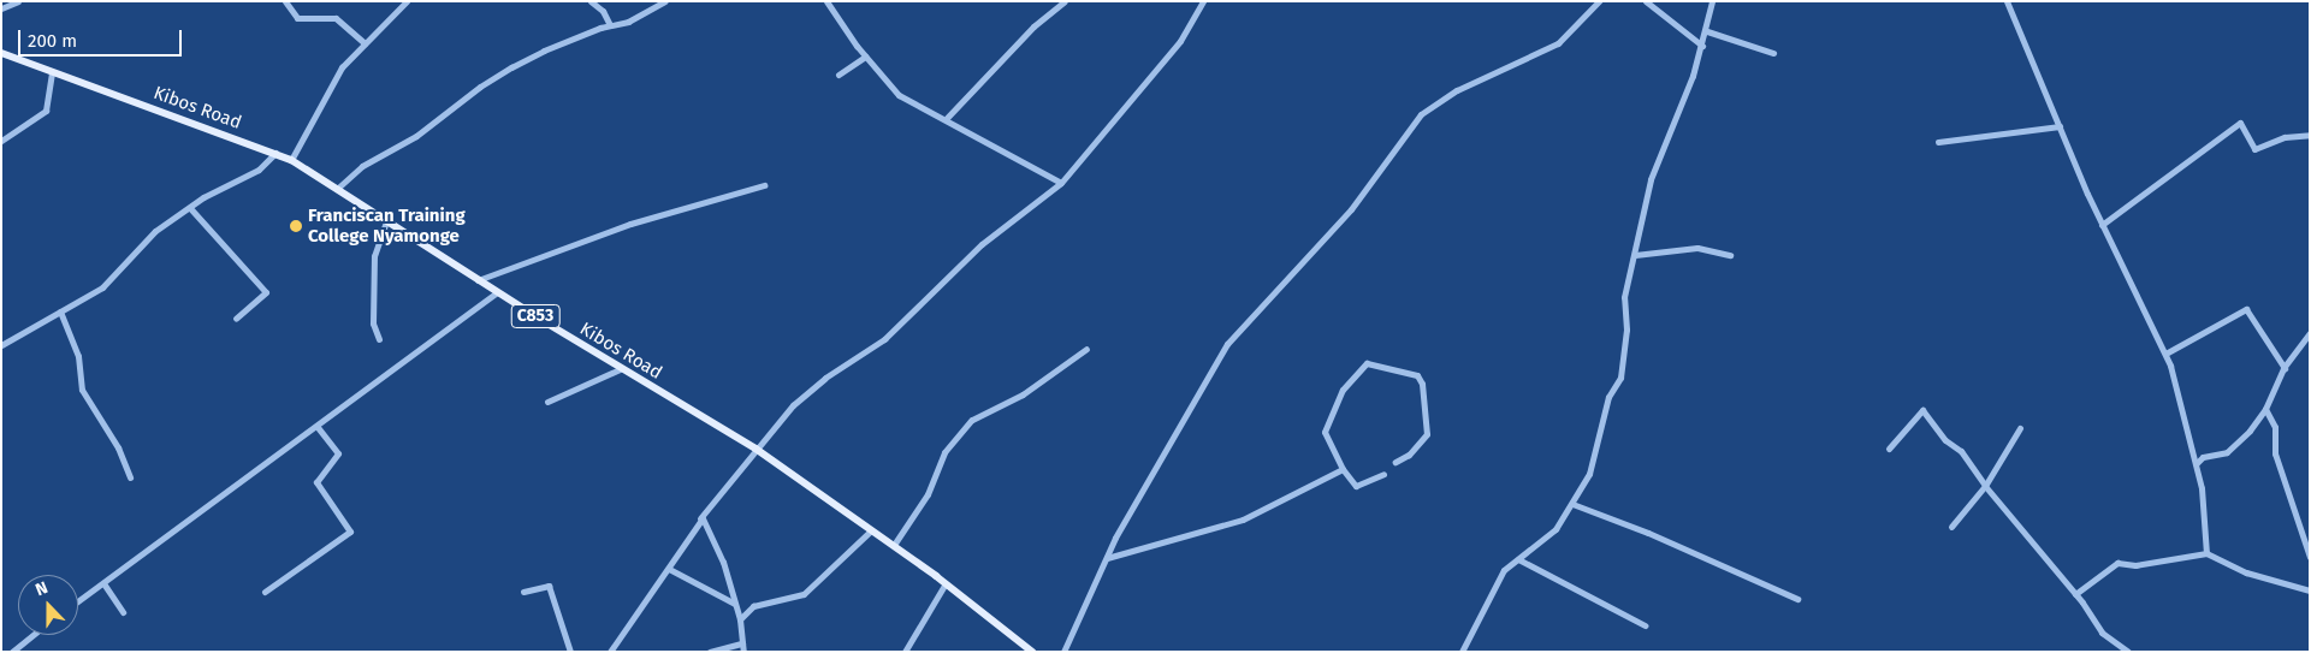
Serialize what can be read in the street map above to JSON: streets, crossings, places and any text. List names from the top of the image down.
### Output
{
  "streets": {
    "main road": ["Kibos Road", "C853"]
  },
  "places": ["Franciscan Training College Nyamonge"],
  "scale_bar": "200 m",
  "north": "top"
}
